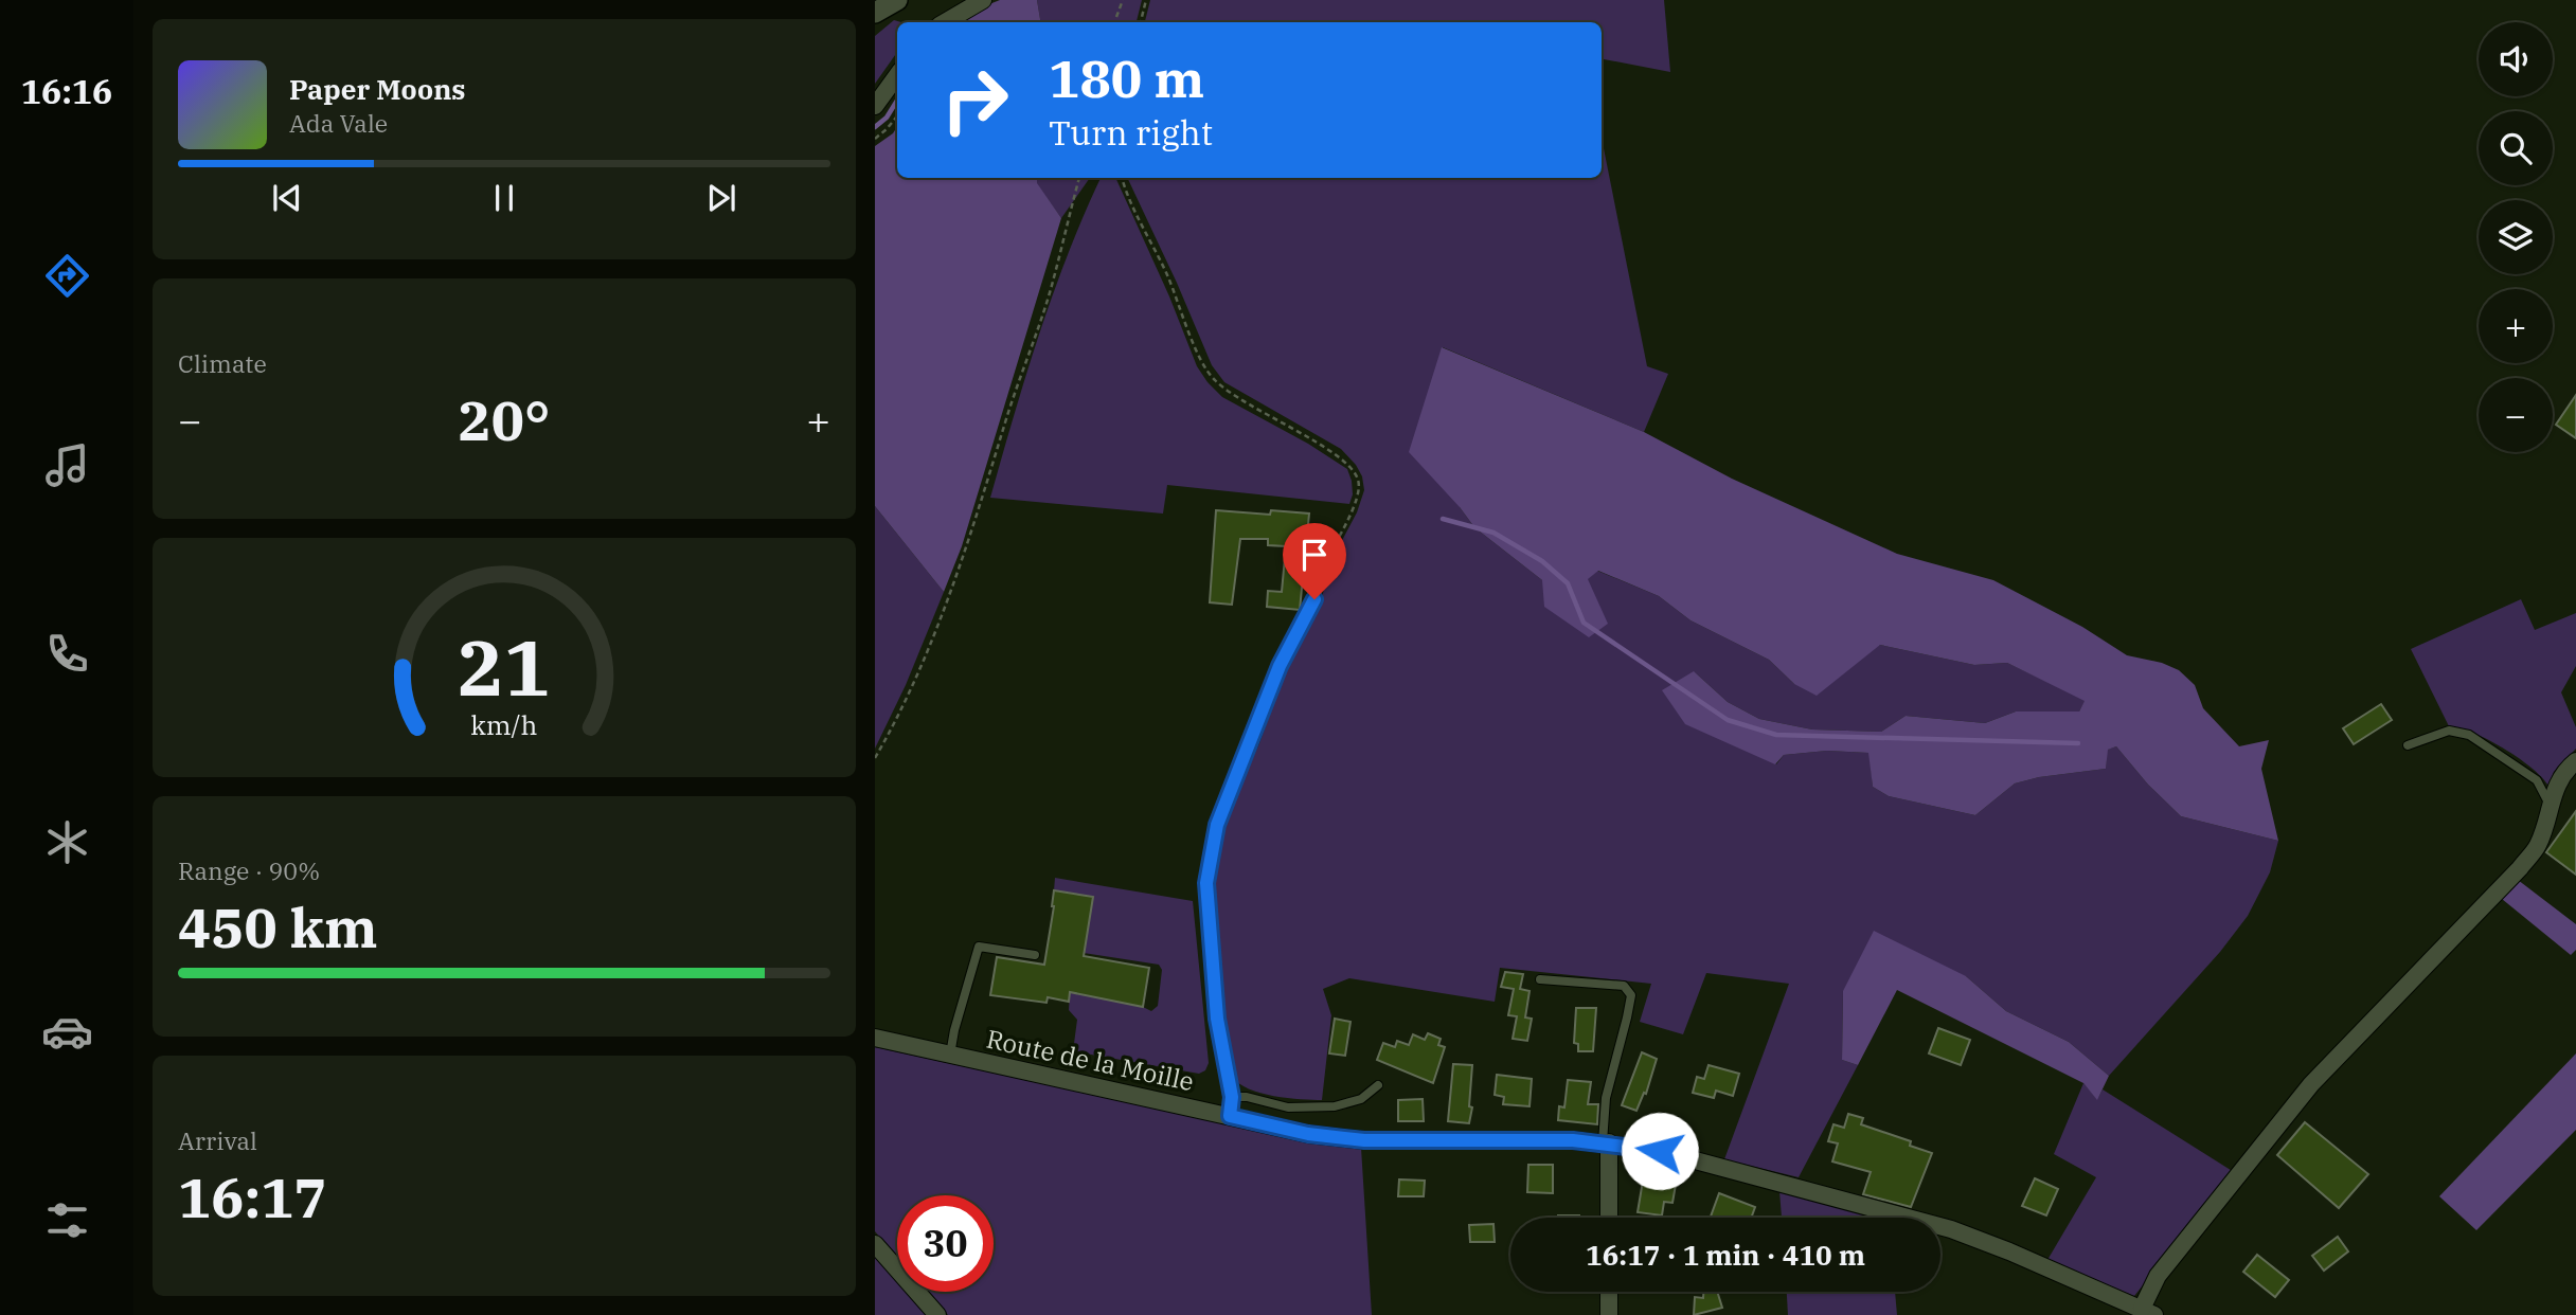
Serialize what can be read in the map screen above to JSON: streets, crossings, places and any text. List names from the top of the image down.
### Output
{
  "streets": {
    "street": ["Route de la Moille"]
  },
  "page": {
    "tabs": "16:16",
    "map_buttons": ["+", "−"],
    "turn": ["180 m", "Turn right"],
    "song": ["Paper Moons", "Ada Vale"],
    "tile": [
      "Climate",
      ["Range · 90%", "450 km"],
      ["Arrival", "16:17"]
    ],
    "heat": ["−", "20°", "+"],
    "limit": "30",
    "trip": "16:17 · 1 min · 410 m",
    "gauge": ["21", "km/h"]
  }
}
